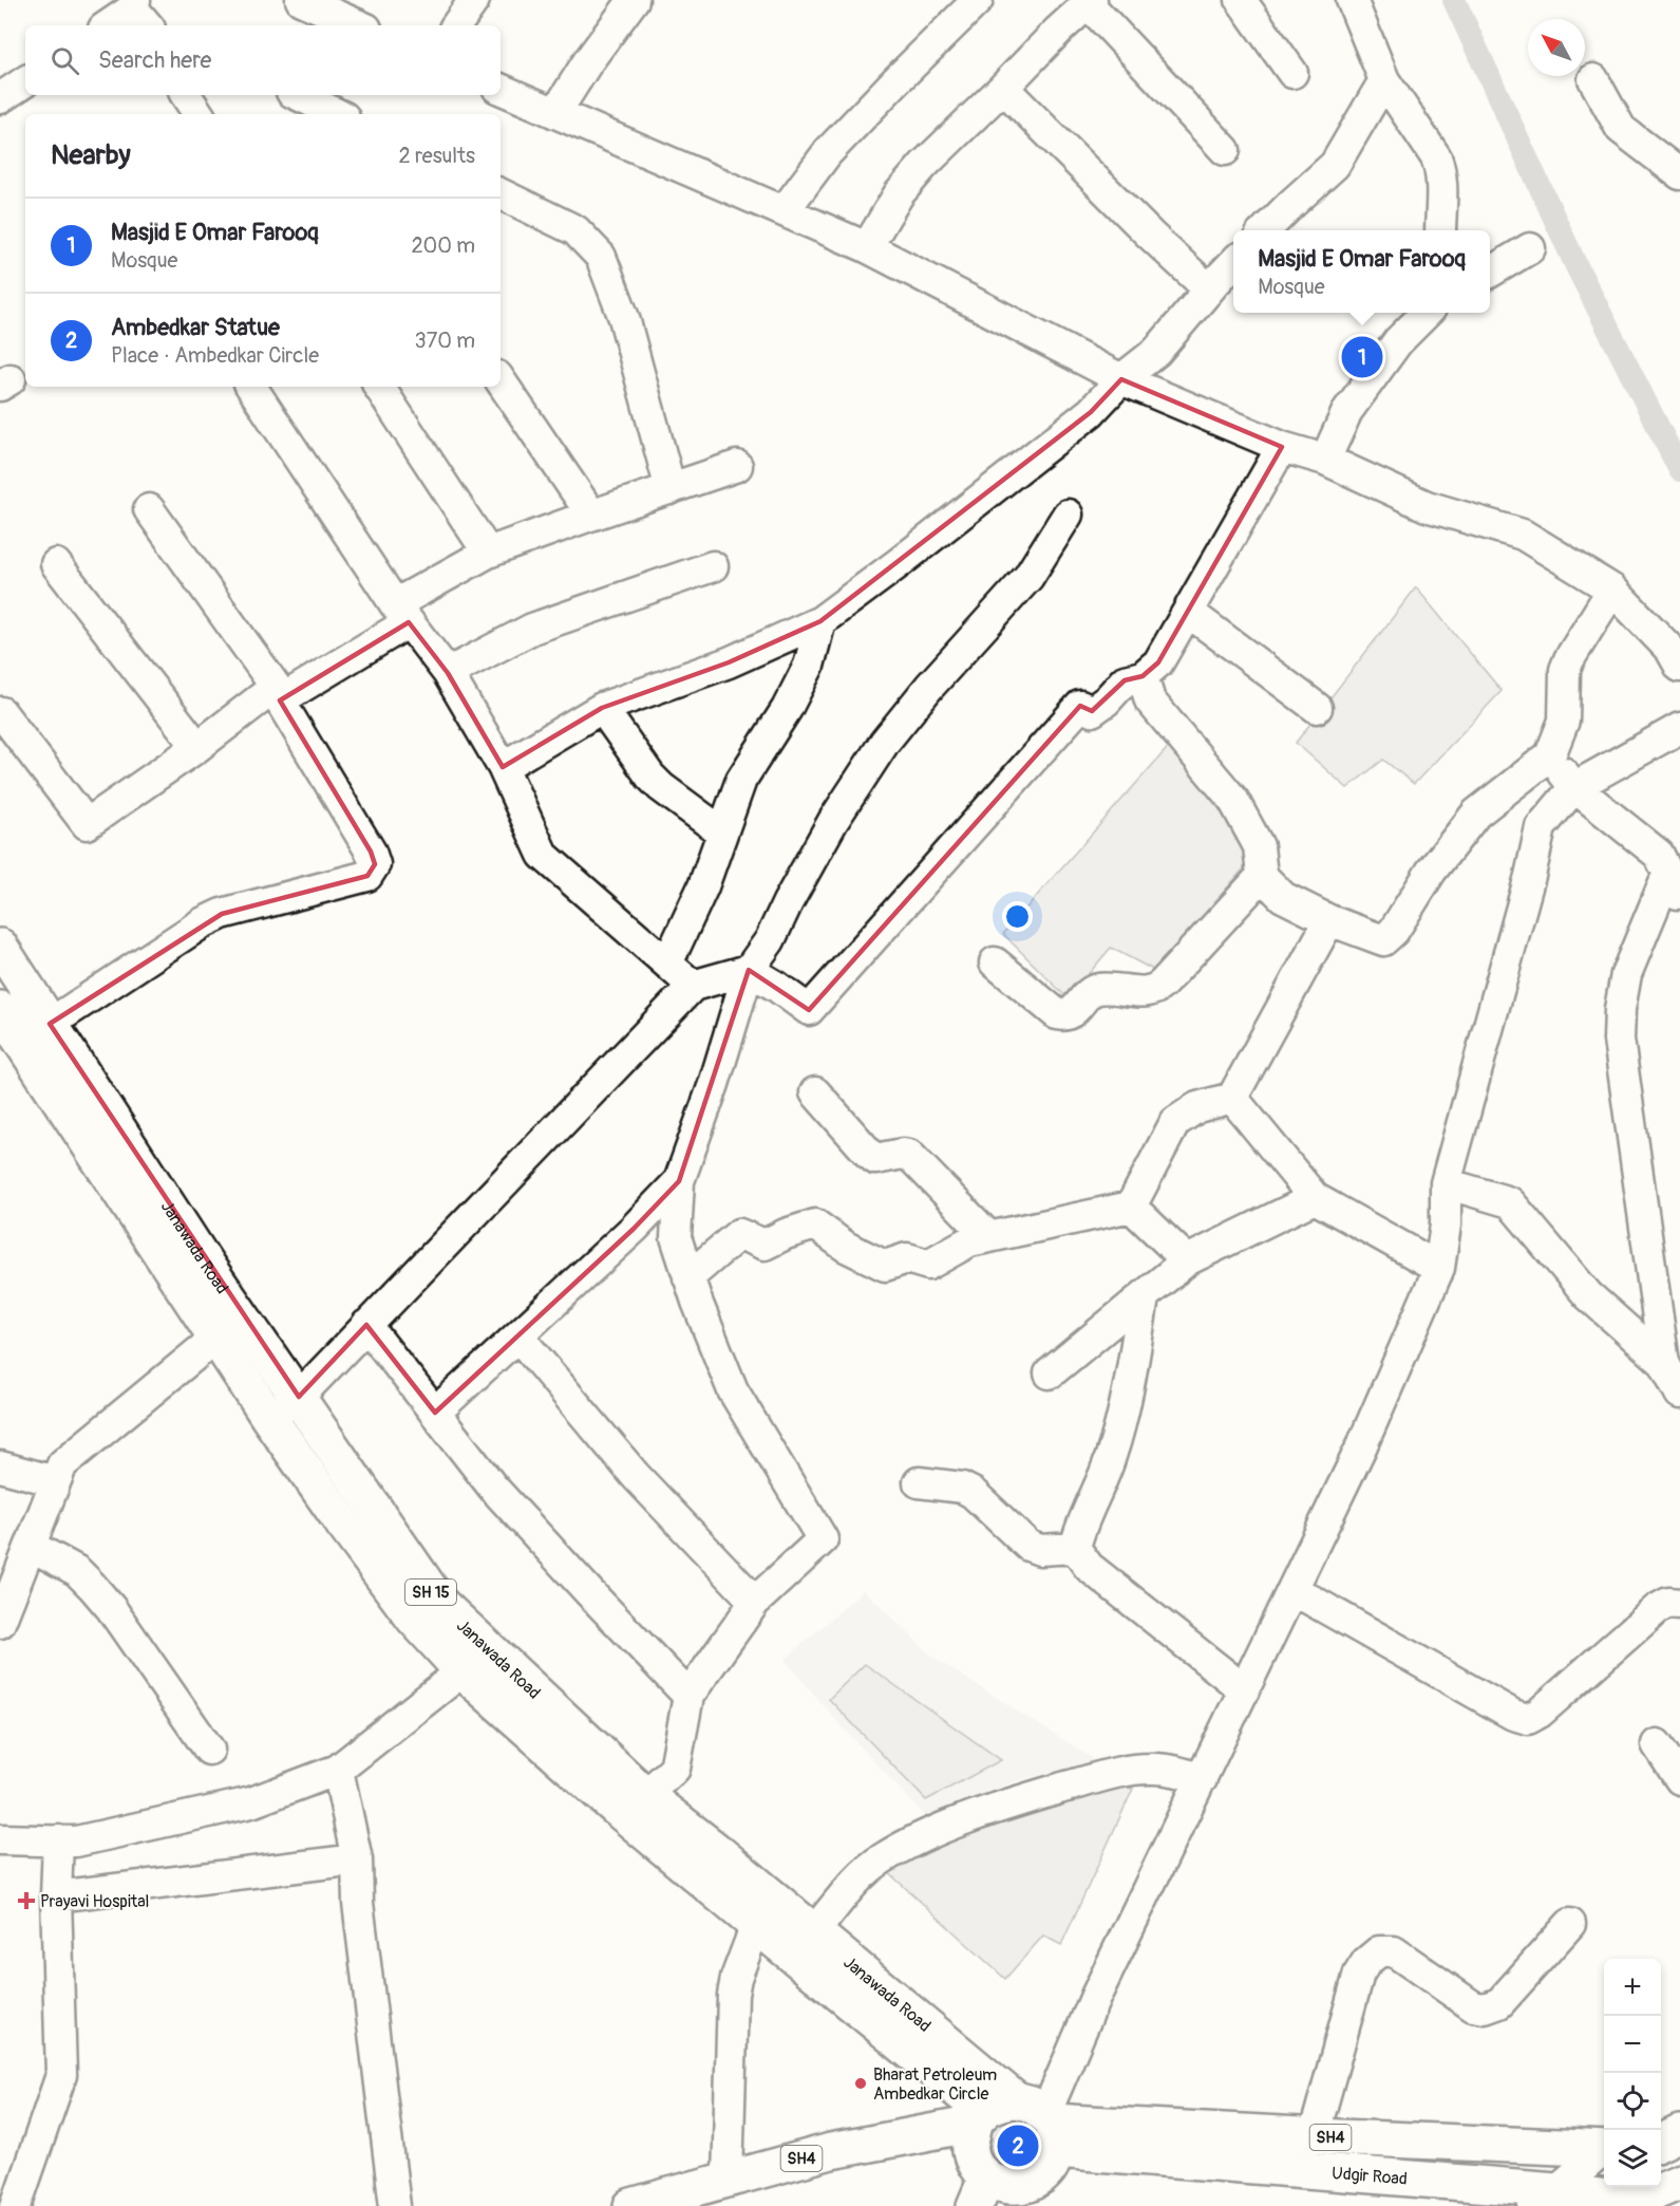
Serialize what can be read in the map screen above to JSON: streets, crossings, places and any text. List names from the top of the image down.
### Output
{
  "streets": {
    "main road": [
      "Janawada Road",
      "SH 15",
      "SH4",
      "Udgir Road"
    ]
  },
  "crossings": [
    ["Janawada Road", "Udgir Road"]
  ],
  "places": {
    "health": ["Prayavi Hospital"],
    "other": ["Bharat Petroleum Ambedkar Circle"]
  },
  "north": "top left",
  "page": {
    "search": "Search here",
    "heading": ["Nearby", "2 results"],
    "list": [
      {
        "mark": "1",
        "name": "Masjid E Omar Farooq",
        "note": "Mosque",
        "value": "200 m"
      },
      {
        "mark": "2",
        "name": "Ambedkar Statue",
        "note": "Place · Ambedkar Circle",
        "value": "370 m"
      }
    ],
    "popup": ["Masjid E Omar Farooq", "Mosque"],
    "pins": ["1", "2"],
    "map_buttons": ["+", "−"]
  }
}
